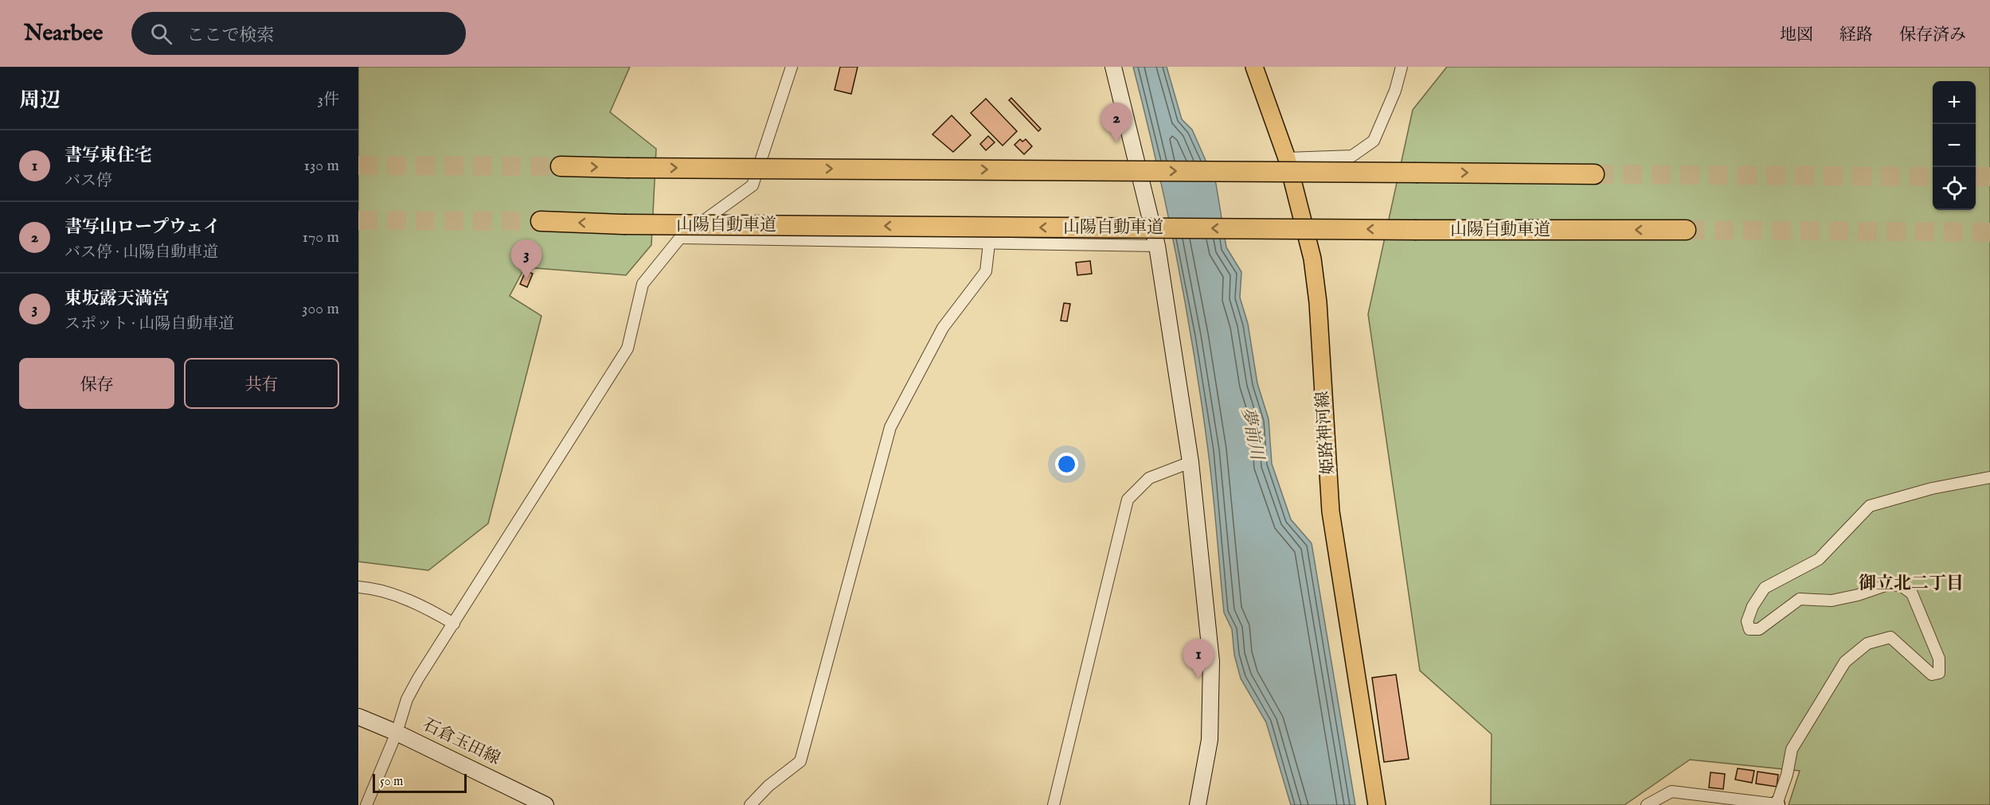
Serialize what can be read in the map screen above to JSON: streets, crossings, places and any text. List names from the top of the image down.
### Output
{
  "streets": {
    "highway": ["山陽自動車道"],
    "main road": ["姫路神河線"],
    "street": ["石倉玉田線"]
  },
  "districts": ["御立北二丁目"],
  "water": ["夢前川"],
  "scale_bar": "50 m",
  "page": {
    "header": "Nearbee",
    "search": "ここで検索",
    "nav": ["地図", "経路", "保存済み"],
    "heading": ["周辺", "3件"],
    "map_buttons": ["+", "−"],
    "pins": ["2", "3", "1"],
    "list": [
      {
        "mark": "1",
        "name": "書写東住宅",
        "note": "バス停",
        "value": "130 m"
      },
      {
        "mark": "2",
        "name": "書写山ロープウェイ",
        "note": "バス停 · 山陽自動車道",
        "value": "170 m"
      },
      {
        "mark": "3",
        "name": "東坂露天満宮",
        "note": "スポット · 山陽自動車道",
        "value": "300 m"
      }
    ],
    "buttons": ["保存", "共有"],
    "scale": "50 m"
  }
}
